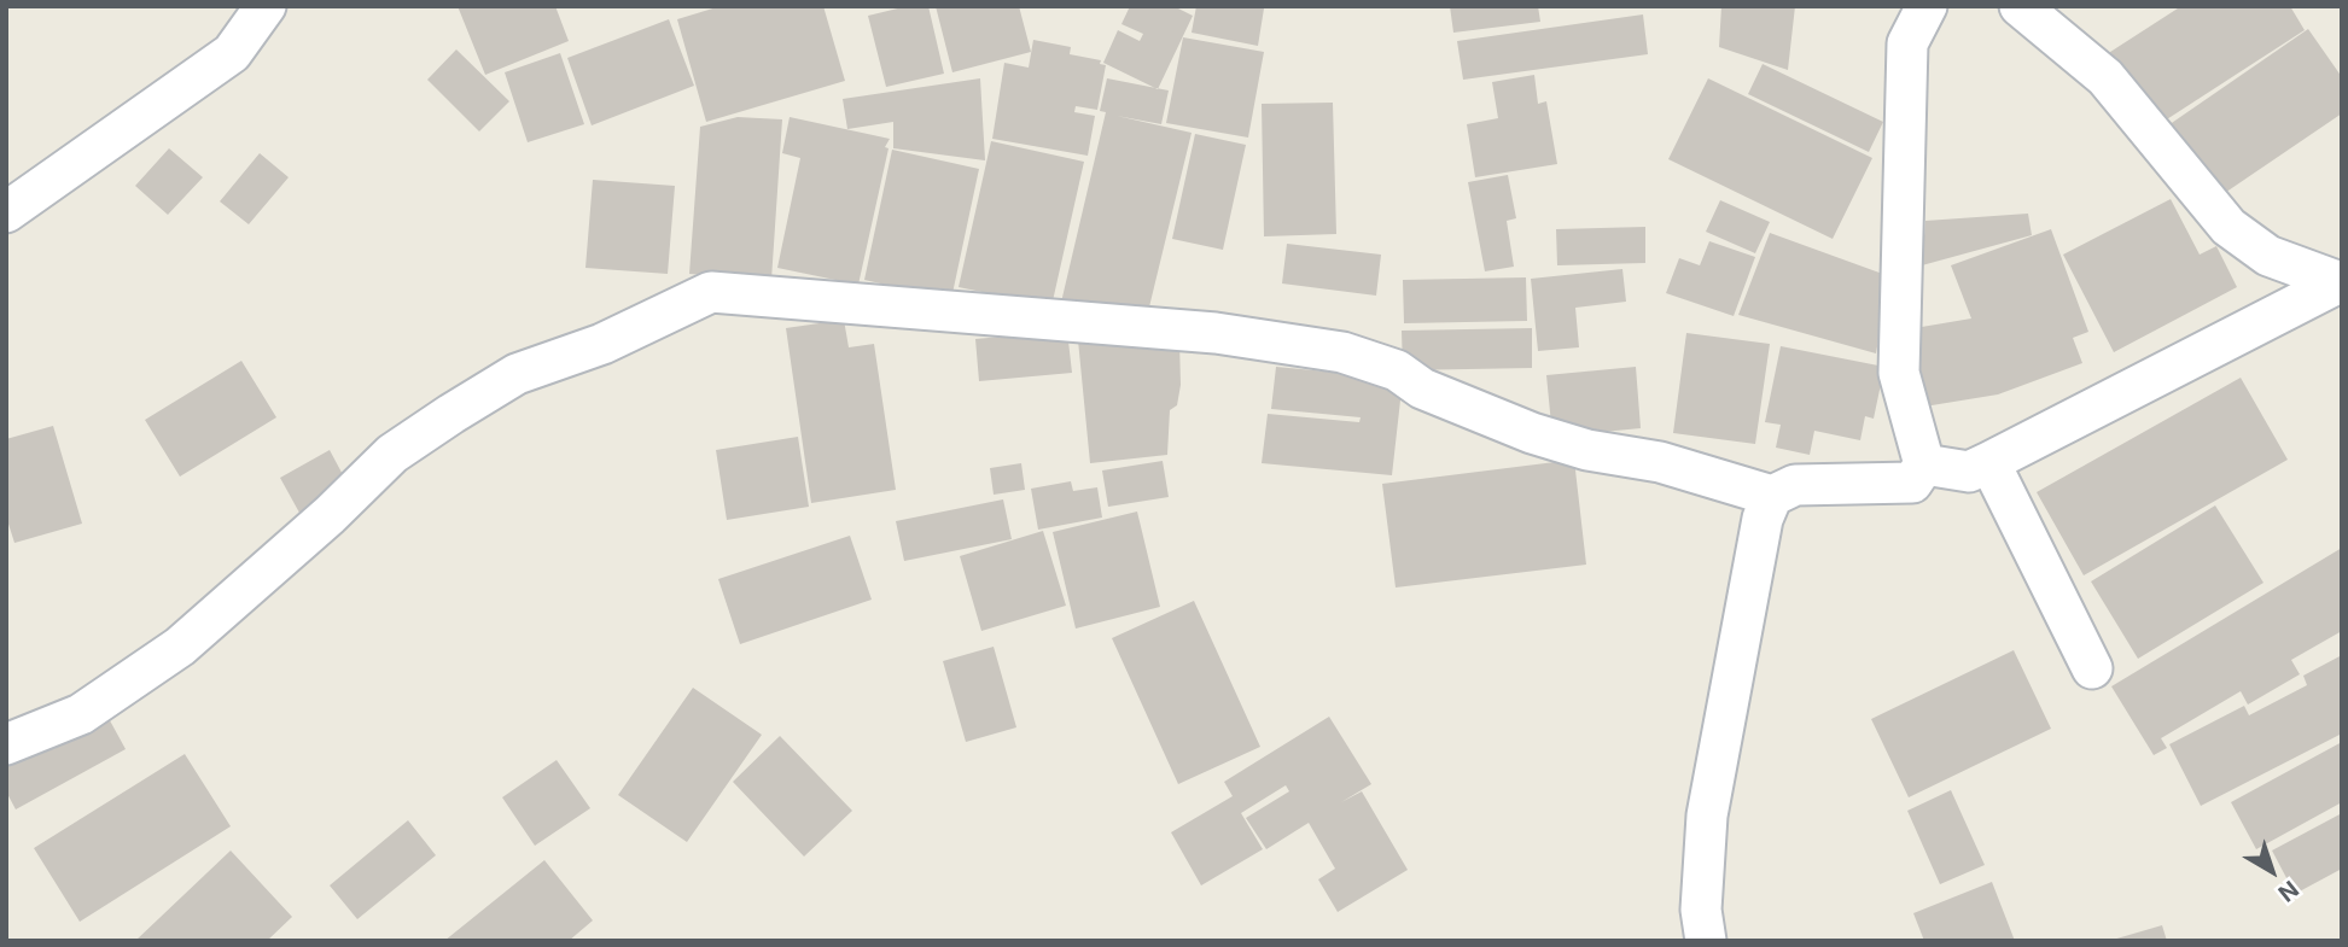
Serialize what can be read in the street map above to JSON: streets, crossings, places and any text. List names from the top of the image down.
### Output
{
  "north": "bottom right"
}
